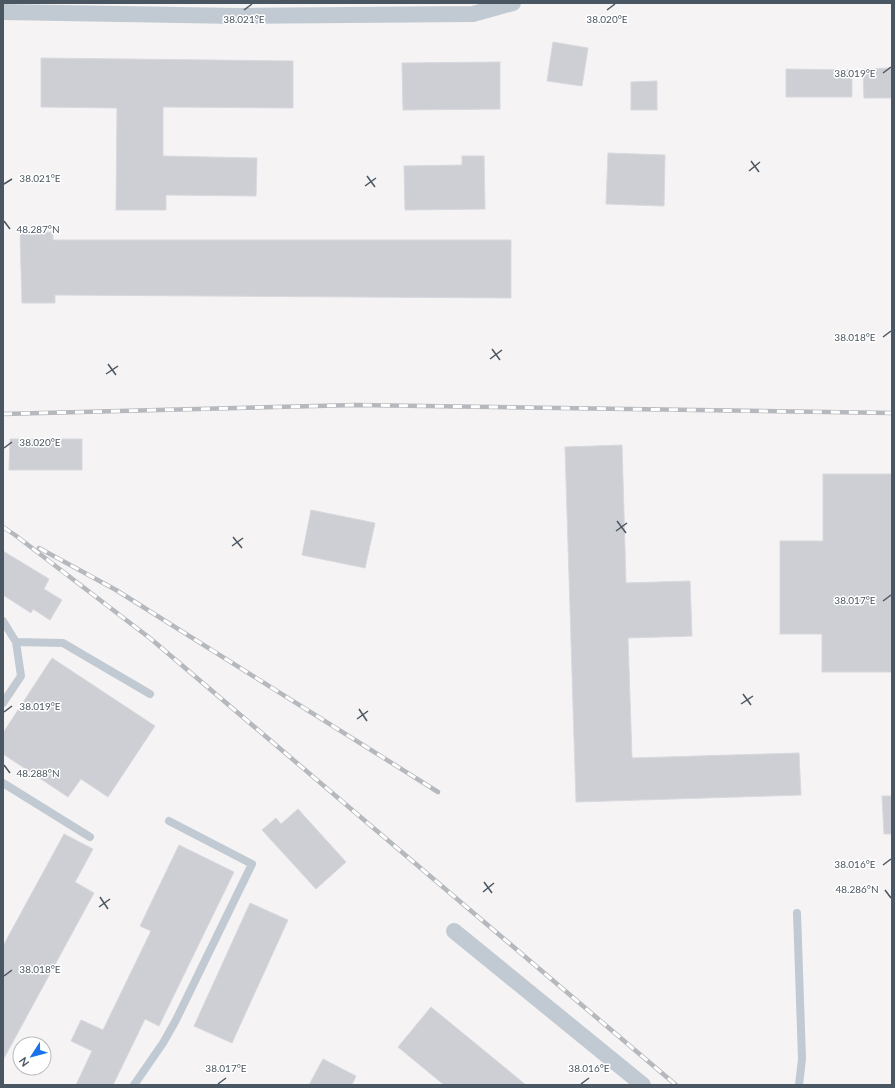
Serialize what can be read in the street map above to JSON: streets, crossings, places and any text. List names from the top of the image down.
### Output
{
  "north": "bottom left",
  "coordinates": [
    "38.021°E",
    "38.020°E",
    "38.019°E",
    "48.287°N",
    "38.018°E",
    "38.017°E",
    "48.288°N",
    "38.016°E",
    "48.286°N"
  ]
}
